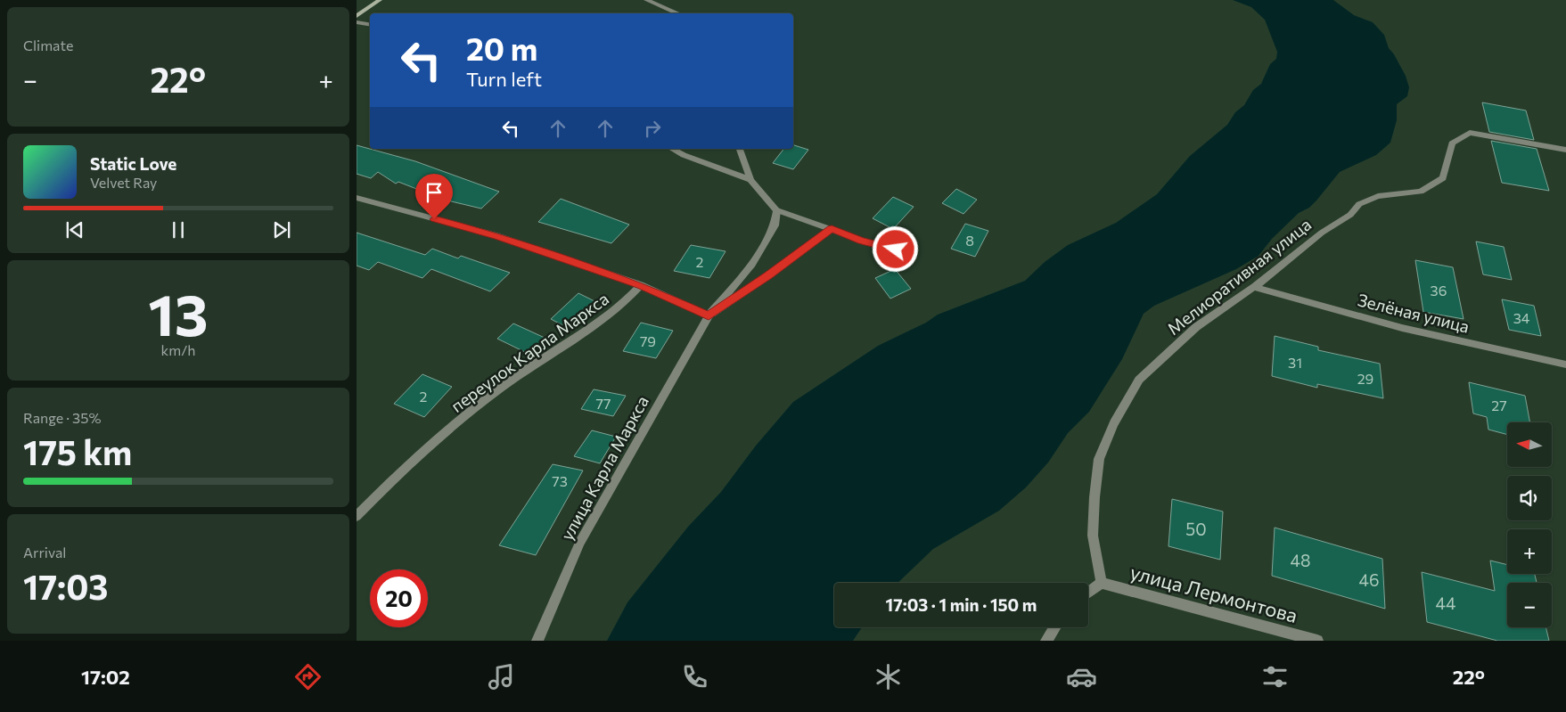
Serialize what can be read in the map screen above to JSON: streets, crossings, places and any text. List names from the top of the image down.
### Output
{
  "streets": {
    "street": [
      "Мелиоративная улица",
      "Зелёная улица",
      "переулок Карла Маркса",
      "улица Карла Маркса",
      "улица Лермонтова"
    ]
  },
  "crossings": [
    ["Мелиоративная улица", "Зелёная улица"],
    ["Мелиоративная улица", "улица Лермонтова"]
  ],
  "house_numbers": [
    "8",
    "2",
    "36",
    "34",
    "79",
    "31",
    "29",
    "2",
    "77",
    "27",
    "73",
    "50",
    "48",
    "46",
    "44"
  ],
  "north": "left",
  "page": {
    "tile": [
      "Climate",
      ["13", "km/h"],
      ["Range · 35%", "175 km"],
      ["Arrival", "17:03"]
    ],
    "turn": ["20 m", "Turn left"],
    "heat": ["−", "22°", "+"],
    "song": ["Static Love", "Velvet Ray"],
    "map_buttons": ["+", "−"],
    "limit": "20",
    "trip": "17:03 · 1 min · 150 m",
    "tabs": ["17:02", "22°"]
  }
}
